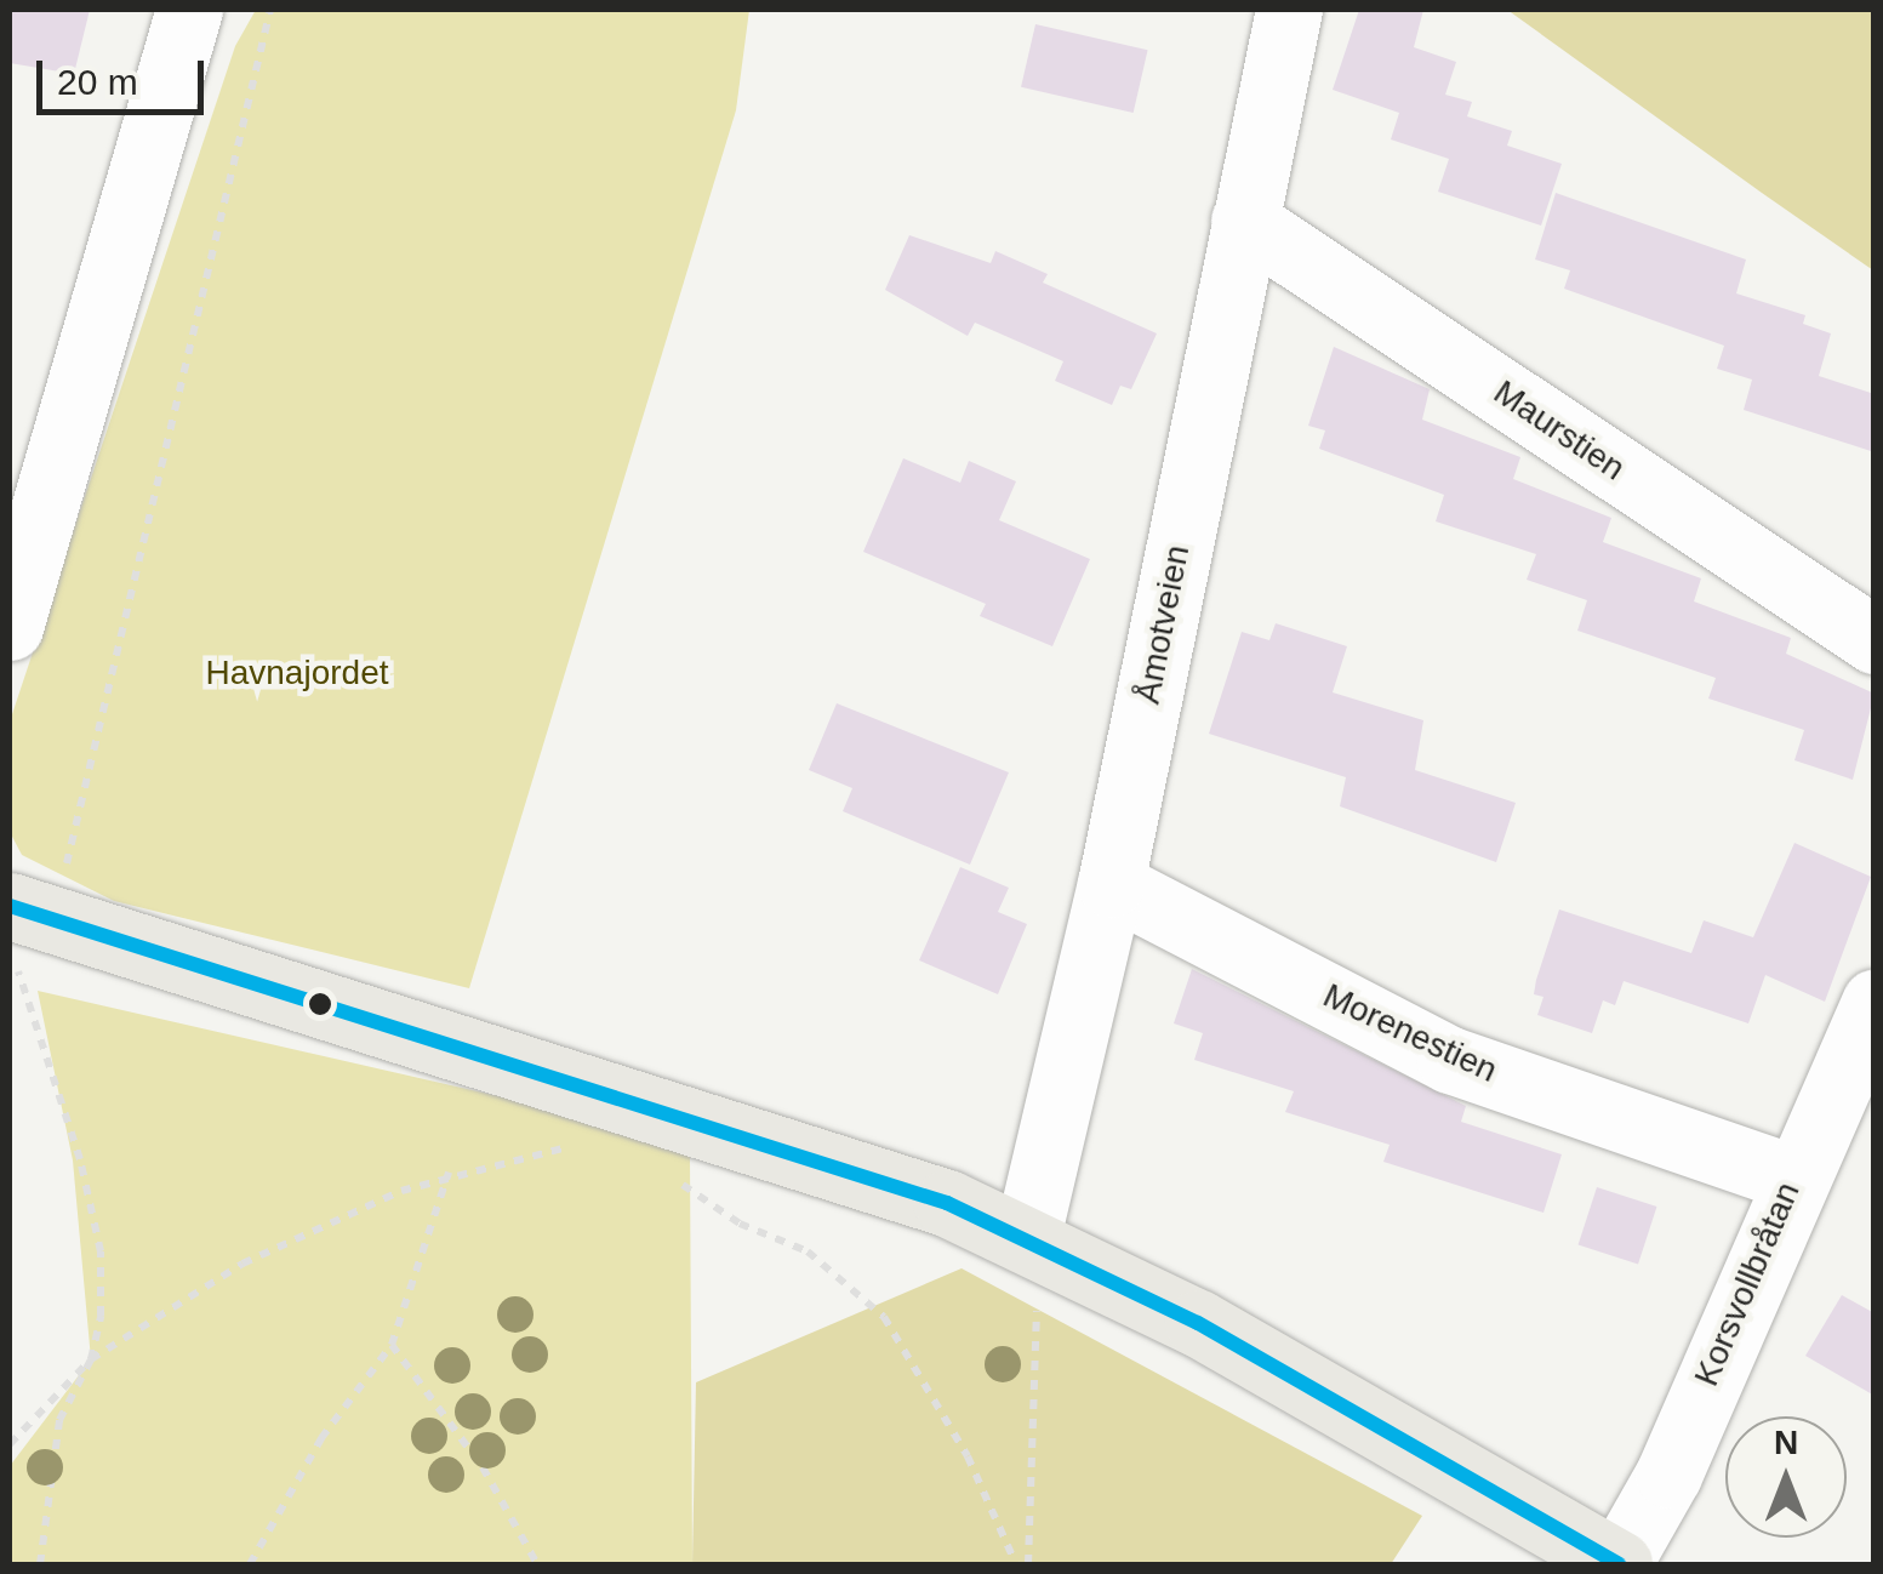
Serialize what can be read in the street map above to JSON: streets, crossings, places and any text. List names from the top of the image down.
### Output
{
  "streets": {
    "street": [
      "Maurstien",
      "Åmotveien",
      "Morenestien",
      "Korsvollbråtan"
    ]
  },
  "crossings": [
    ["Maurstien", "Åmotveien"],
    ["Åmotveien", "Morenestien"],
    ["Morenestien", "Korsvollbråtan"]
  ],
  "parks": ["Havnajordet"],
  "scale_bar": "20 m",
  "north": "top"
}
